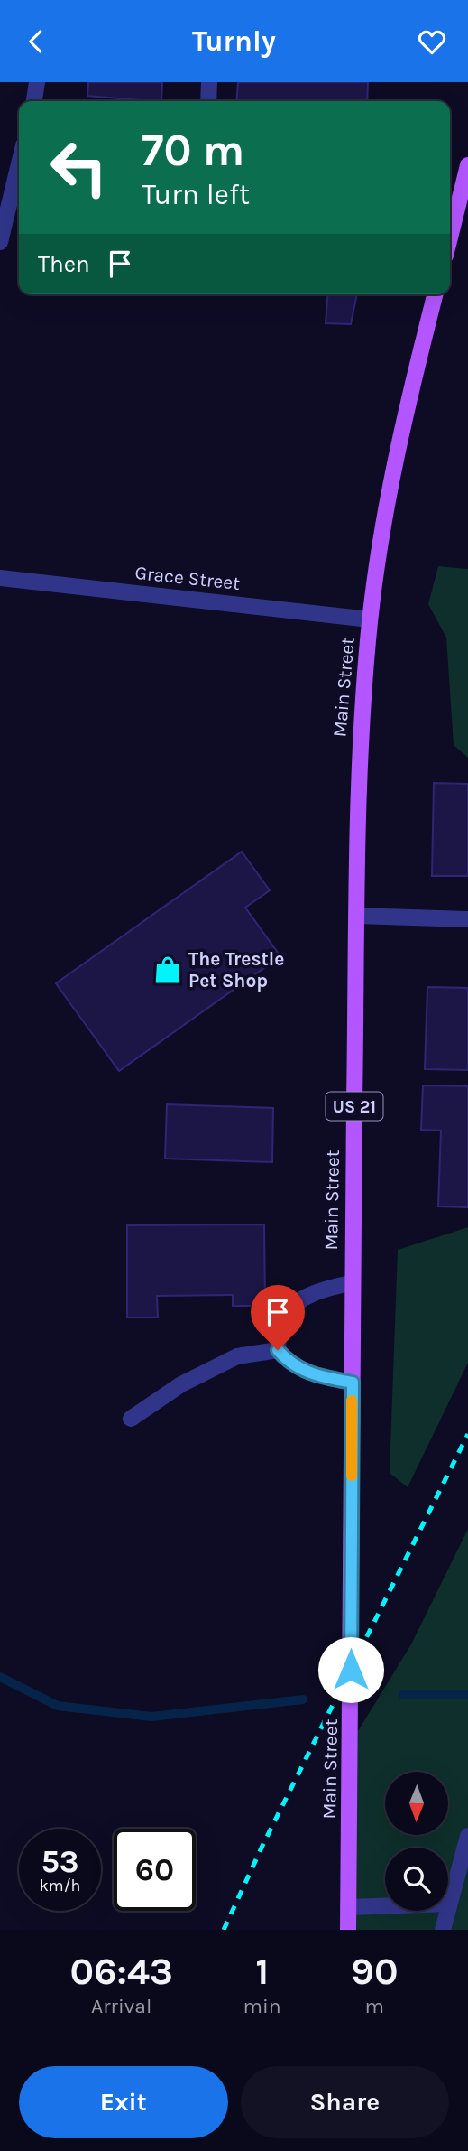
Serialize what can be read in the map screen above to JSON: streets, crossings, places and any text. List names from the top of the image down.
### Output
{
  "streets": {
    "main road": ["Main Street", "US 21"],
    "street": ["Grace Street"]
  },
  "crossings": [
    ["Grace Street", "Main Street"]
  ],
  "places": {
    "shop": ["The Trestle Pet Shop"]
  },
  "north": "bottom",
  "page": {
    "header": "Turnly",
    "turn": ["70 m", "Turn left"],
    "then": "Then",
    "speed": "53 km/h",
    "limit": "60",
    "eta": [
      "06:43",
      "Arrival",
      "1",
      "min",
      "90",
      "m"
    ],
    "buttons": ["Exit", "Share"]
  }
}
